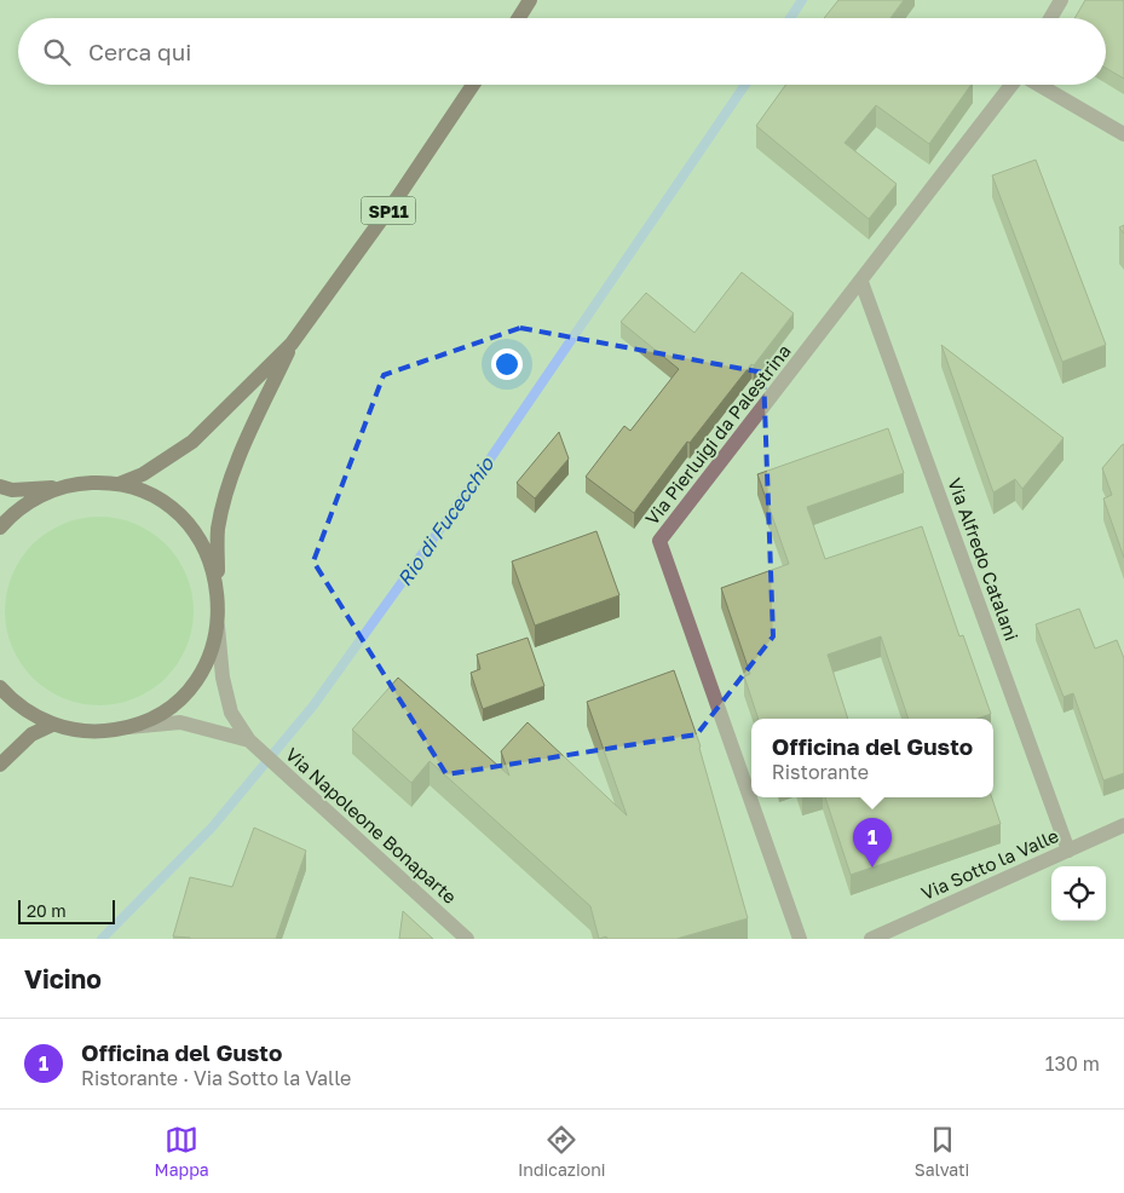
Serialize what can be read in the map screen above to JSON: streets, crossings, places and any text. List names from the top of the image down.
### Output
{
  "streets": {
    "main road": ["SP11"],
    "street": [
      "Via Pierluigi da Palestrina",
      "Via Alfredo Catalani",
      "Via Napoleone Bonaparte",
      "Via Sotto la Valle"
    ]
  },
  "crossings": [
    ["Via Pierluigi da Palestrina", "Via Alfredo Catalani"],
    ["Via Alfredo Catalani", "Via Sotto la Valle"]
  ],
  "water": ["Rio di Fucecchio"],
  "scale_bar": "20 m",
  "page": {
    "search": "Cerca qui",
    "popup": ["Officina del Gusto", "Ristorante"],
    "pins": "1",
    "scale": "20 m",
    "heading": "Vicino",
    "list": [
      {
        "mark": "1",
        "name": "Officina del Gusto",
        "note": "Ristorante · Via Sotto la Valle",
        "value": "130 m"
      }
    ],
    "nav": ["Mappa", "Indicazioni", "Salvati"]
  }
}
